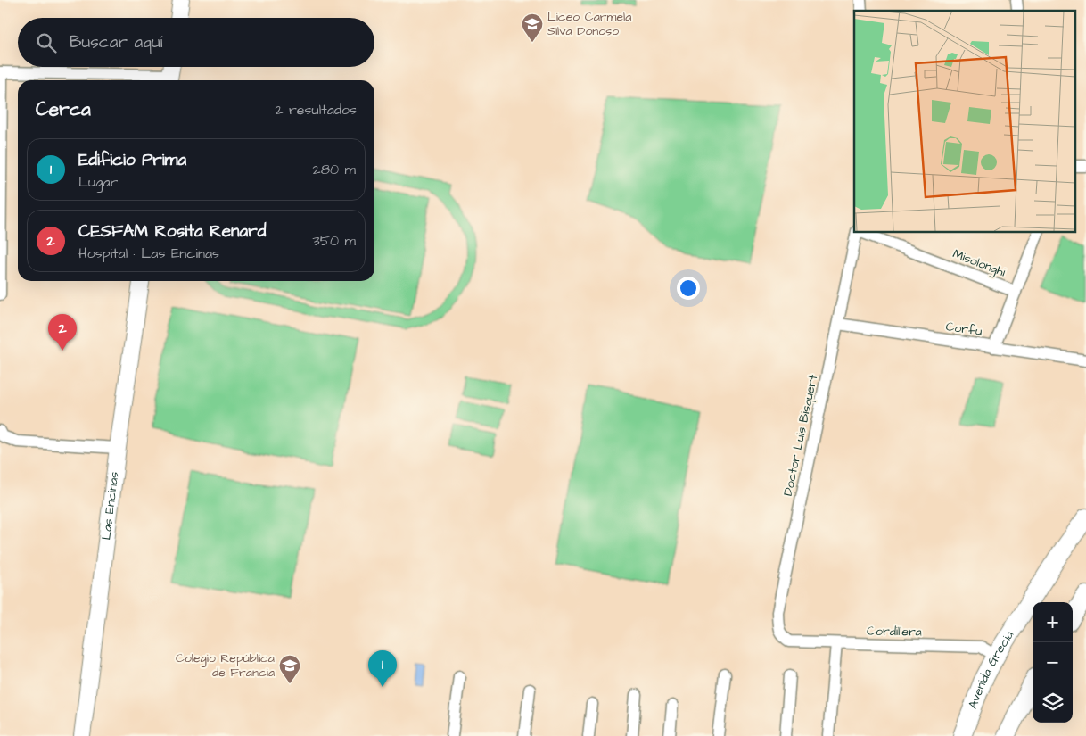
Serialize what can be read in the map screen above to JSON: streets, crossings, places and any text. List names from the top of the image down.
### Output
{
  "streets": {
    "main road": ["Avenida Grecia"],
    "street": [
      "Misolonghi",
      "Corfu",
      "Doctor Luis Bisquert",
      "Las Encinas",
      "Cordillera"
    ]
  },
  "crossings": [
    ["Corfu", "Doctor Luis Bisquert"],
    ["Doctor Luis Bisquert", "Cordillera"],
    ["Cordillera", "Avenida Grecia"]
  ],
  "places": {
    "school or university": ["Liceo Carmela Silva Donoso", "Colegio República de Francia"]
  },
  "page": {
    "search": "Buscar aquí",
    "heading": ["Cerca", "2 resultados"],
    "list": [
      {
        "mark": "1",
        "name": "Edificio Prima",
        "note": "Lugar",
        "value": "280 m"
      },
      {
        "mark": "2",
        "name": "CESFAM Rosita Renard",
        "note": "Hospital · Las Encinas",
        "value": "350 m"
      }
    ],
    "pins": ["2", "1"],
    "map_buttons": ["+", "−"]
  }
}
